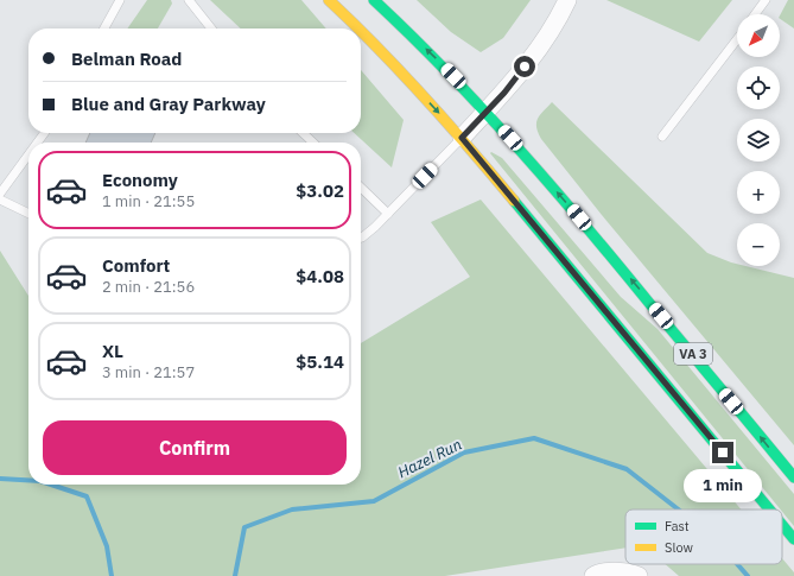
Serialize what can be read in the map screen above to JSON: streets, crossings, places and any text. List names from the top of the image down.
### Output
{
  "streets": {
    "highway": ["VA 3"]
  },
  "water": ["Hazel Run"],
  "legend": ["Fast", "Slow"],
  "north": "bottom left",
  "page": {
    "map_buttons": ["+", "−"],
    "banner": ["Belman Road", "Blue and Gray Parkway"],
    "list": [
      {
        "name": "Economy",
        "note": "1 min · 21:55",
        "value": "$3.02"
      },
      {
        "name": "Comfort",
        "note": "2 min · 21:56",
        "value": "$4.08"
      },
      {
        "name": "XL",
        "note": "3 min · 21:57",
        "value": "$5.14"
      }
    ],
    "buttons": "Confirm",
    "bubble": "1 min"
  }
}
